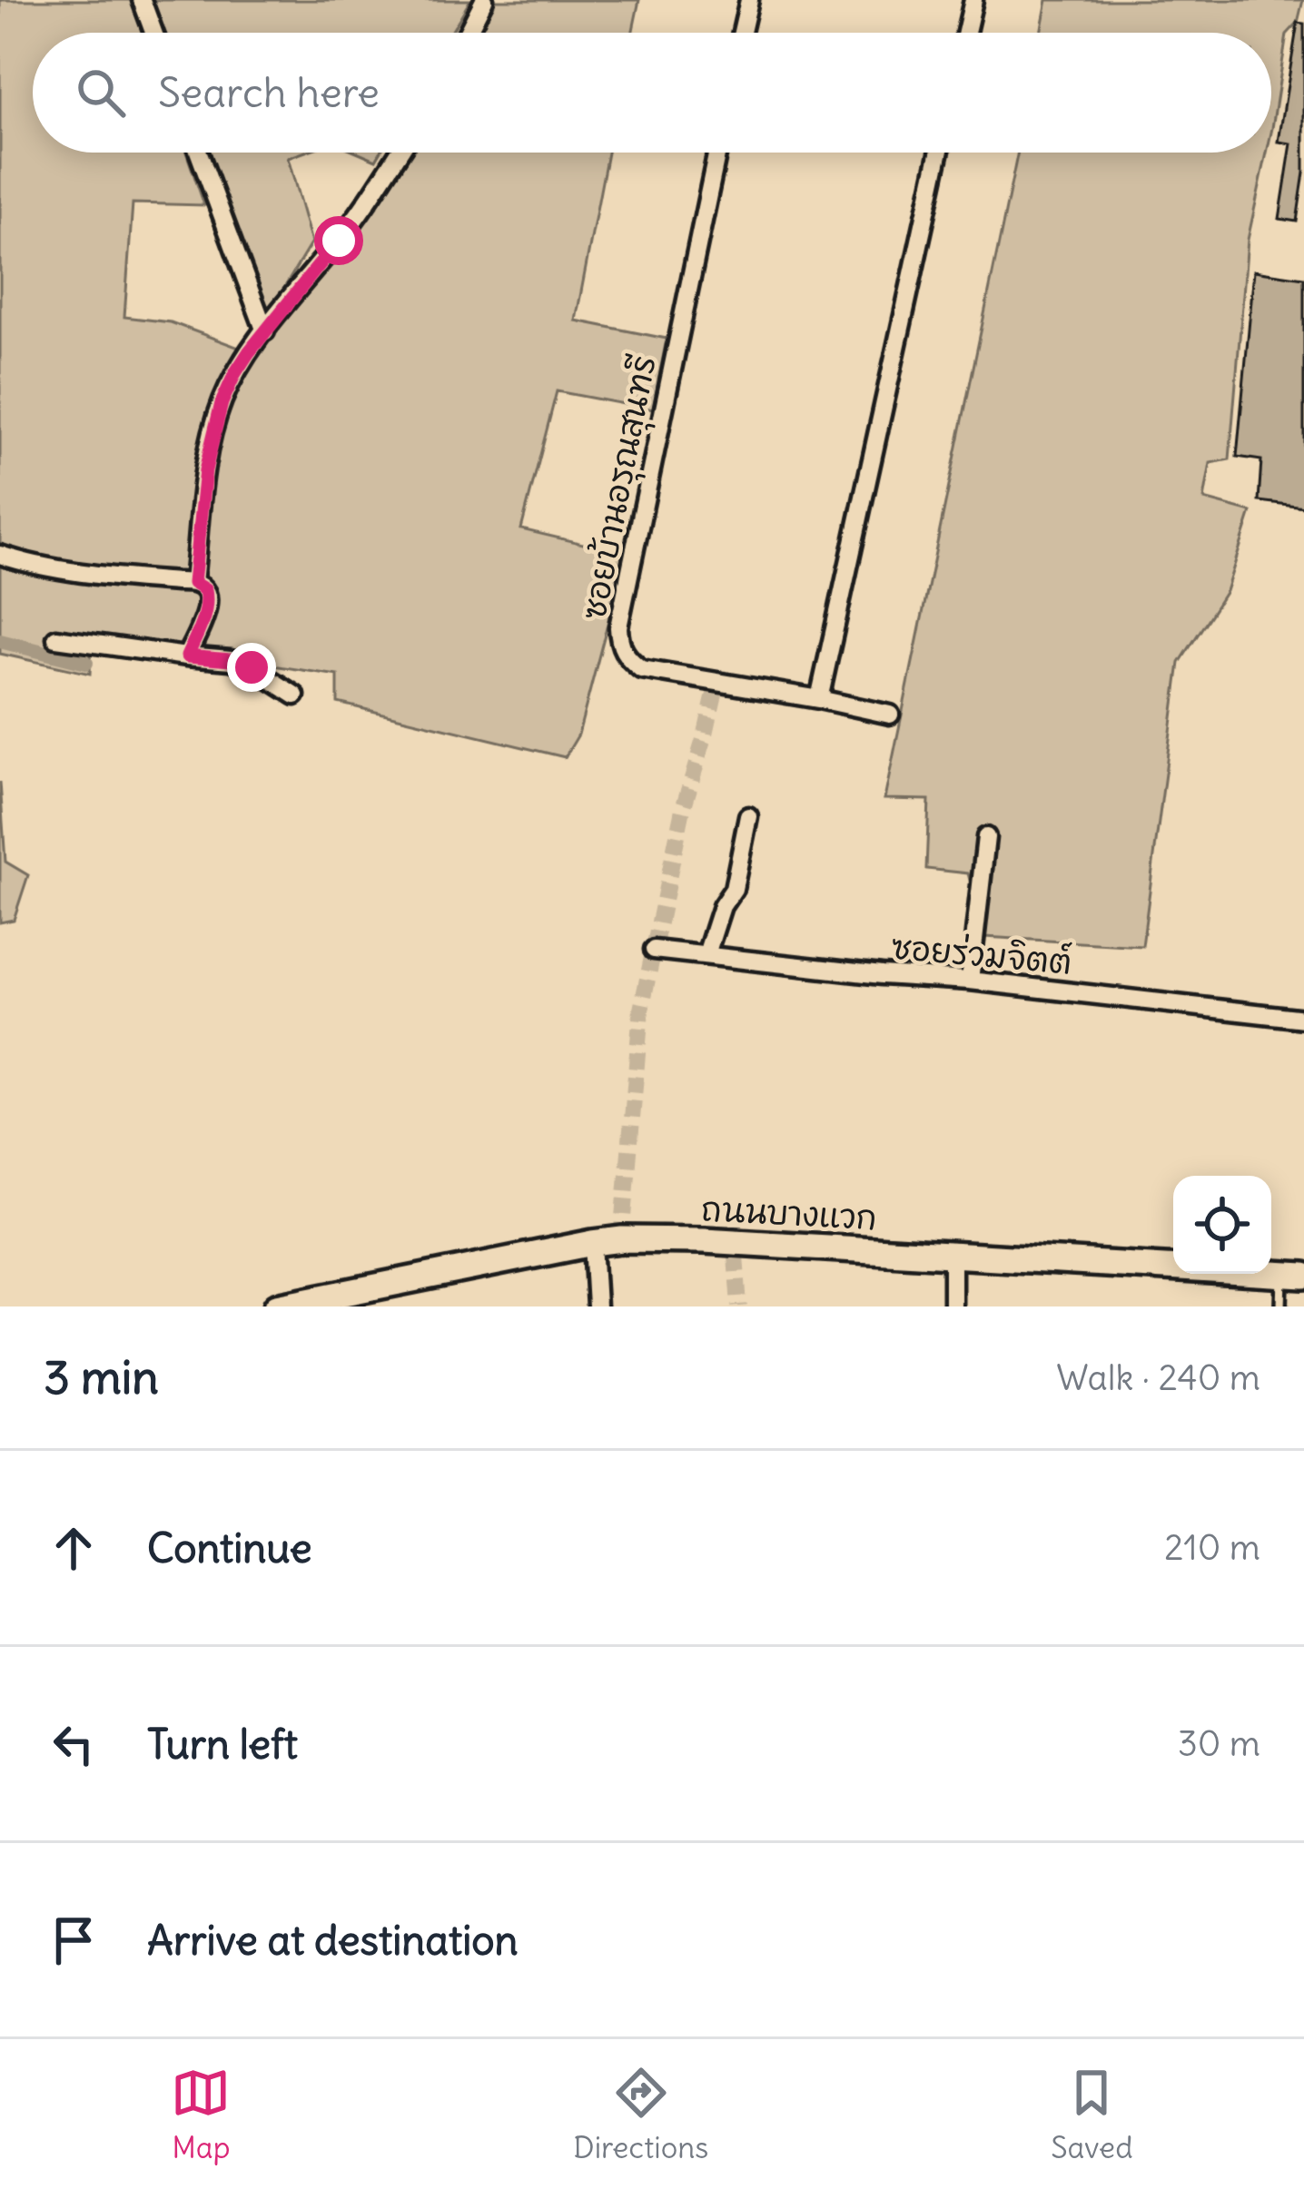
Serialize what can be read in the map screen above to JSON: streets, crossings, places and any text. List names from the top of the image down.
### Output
{
  "streets": {
    "main road": ["ถนนบางแวก"],
    "street": ["ซอยบ้านอรุณสุนทรี", "ซอยร่วมจิตต์"]
  },
  "page": {
    "search": "Search here",
    "heading": ["3 min", "Walk · 240 m"],
    "list": [
      ["Continue", "210 m"],
      ["Turn left", "30 m"],
      "Arrive at destination"
    ],
    "nav": ["Map", "Directions", "Saved"]
  }
}
